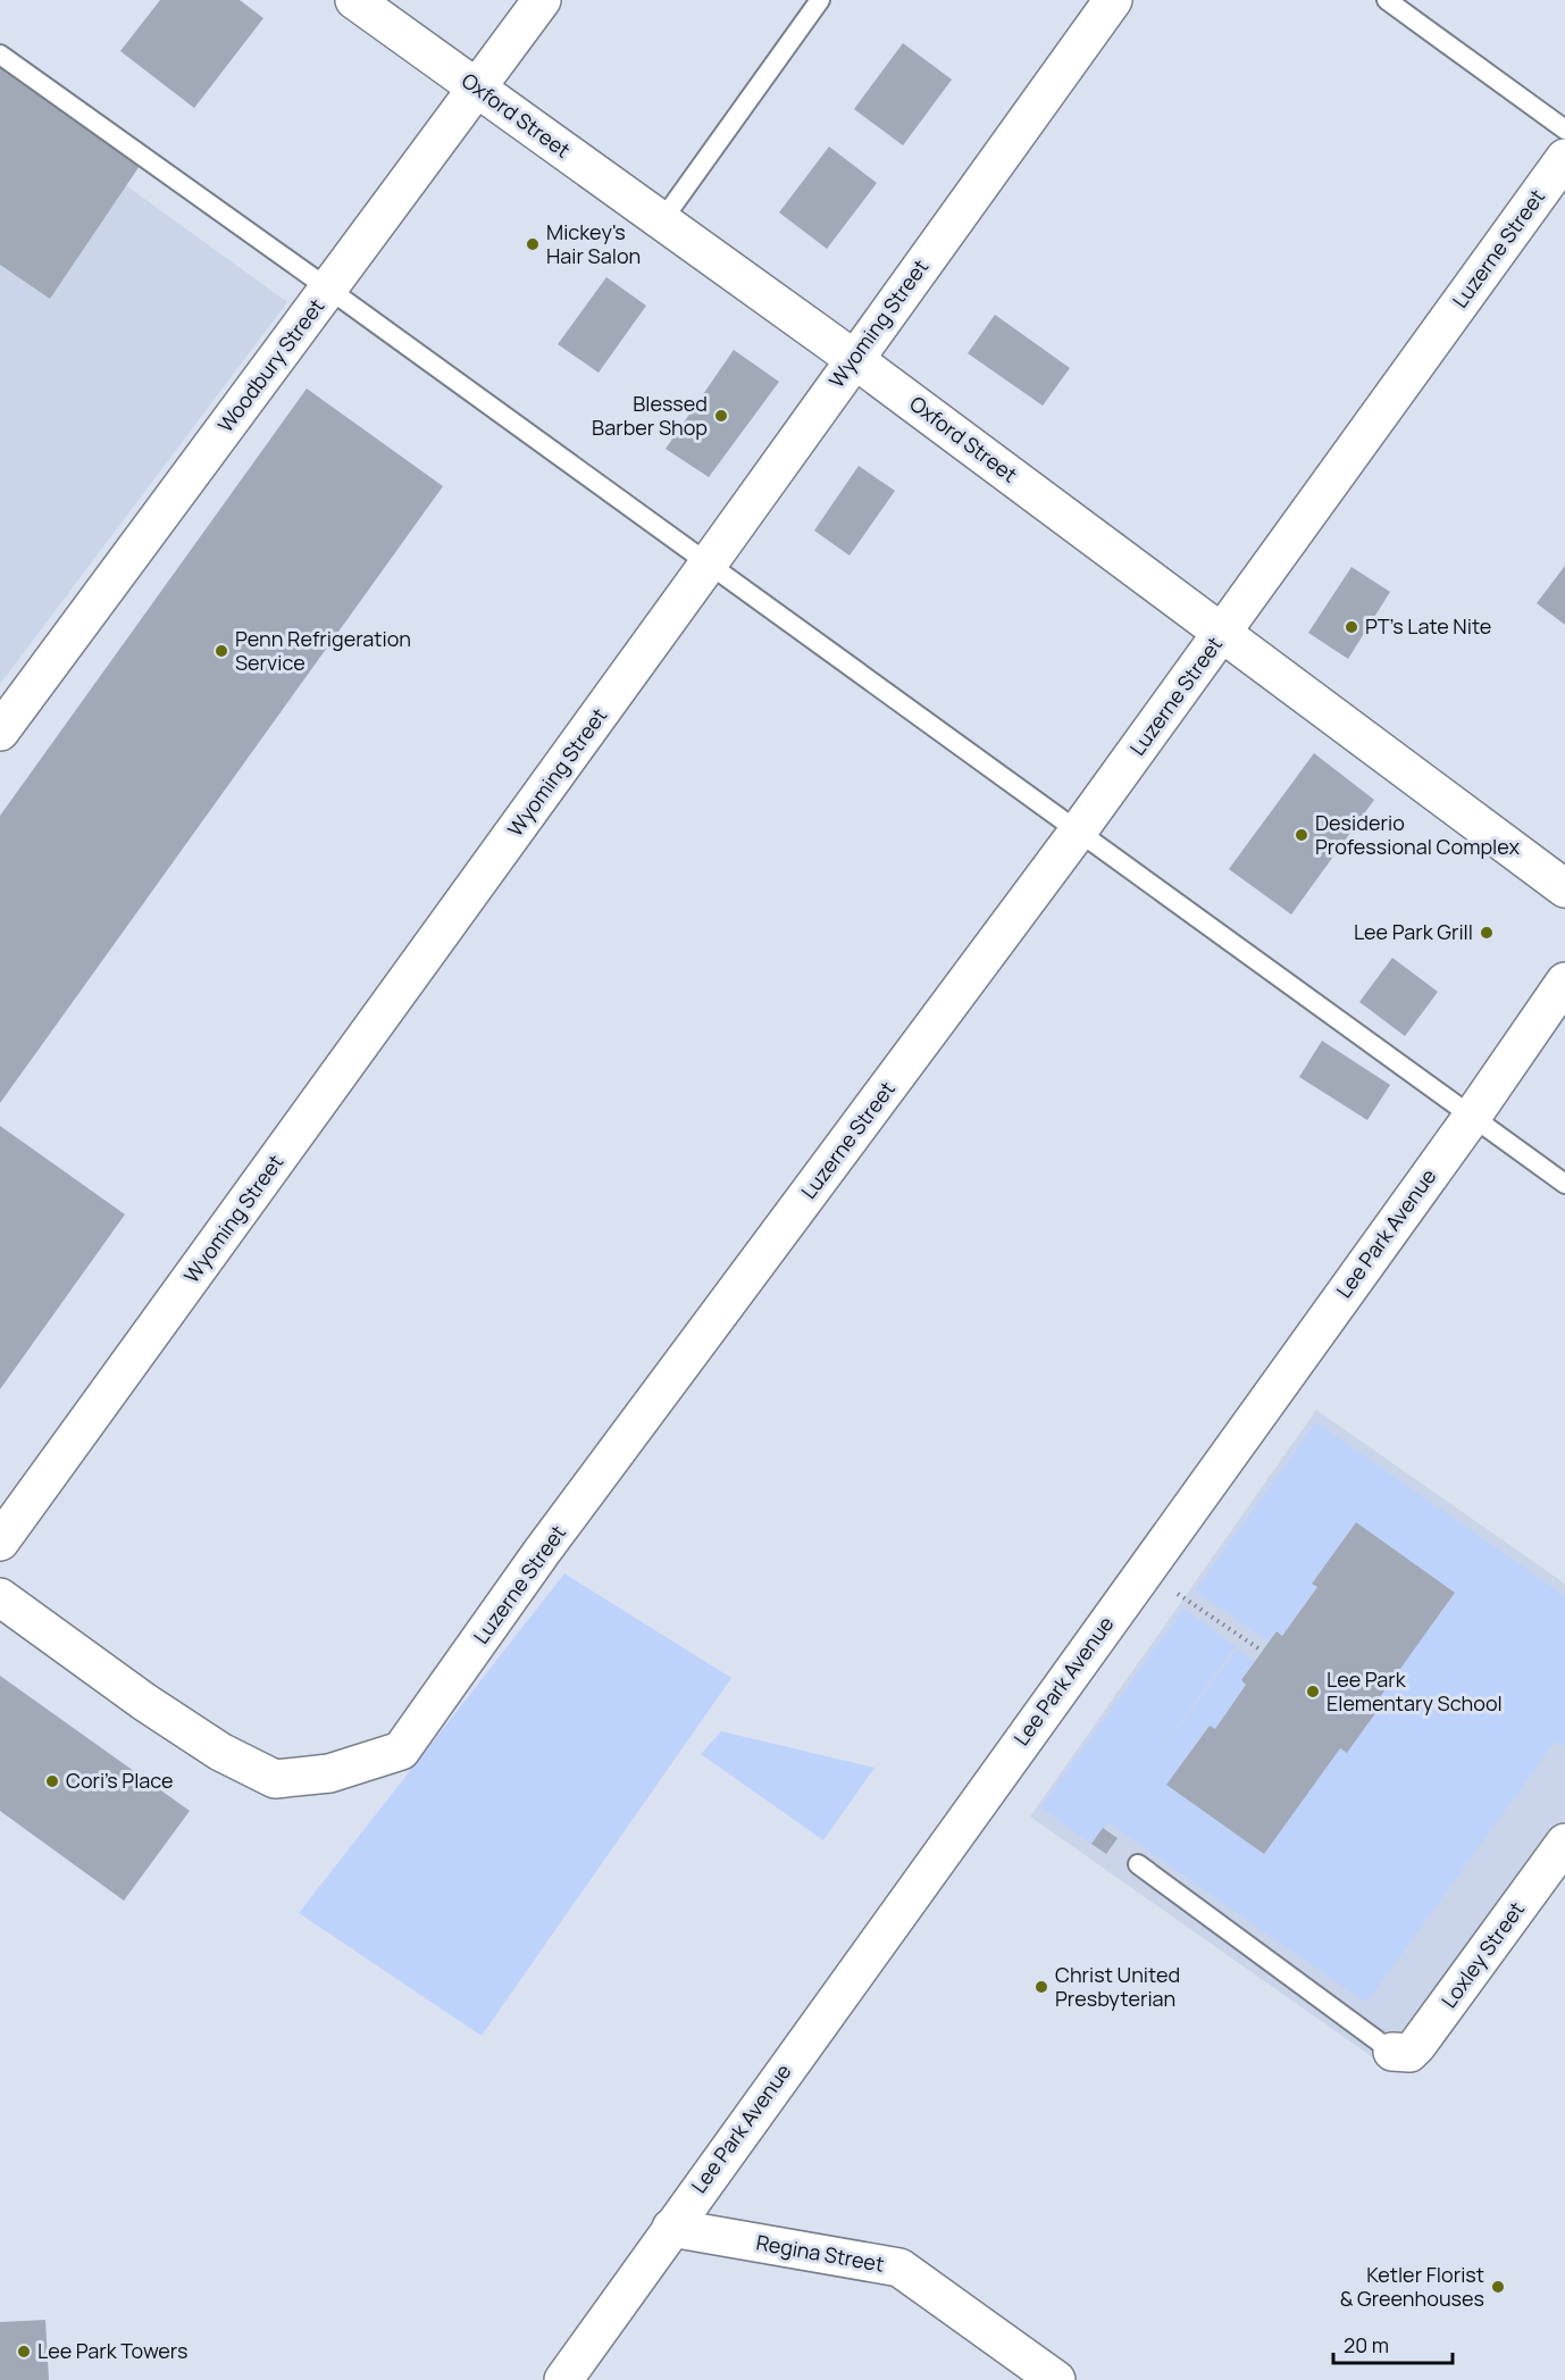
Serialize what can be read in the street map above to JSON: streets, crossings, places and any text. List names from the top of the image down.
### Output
{
  "streets": {
    "street": [
      "Oxford Street",
      "Luzerne Street",
      "Wyoming Street",
      "Woodbury Street",
      "Lee Park Avenue",
      "Loxley Street",
      "Regina Street"
    ]
  },
  "crossings": [
    ["Oxford Street", "Luzerne Street"],
    ["Oxford Street", "Wyoming Street"],
    ["Oxford Street", "Woodbury Street"],
    ["Lee Park Avenue", "Regina Street"]
  ],
  "places": [
    "Mickey's Hair Salon",
    "Blessed Barber Shop",
    "PT's Late Nite",
    "Penn Refrigeration Service",
    "Desiderio Professional Complex",
    "Lee Park Grill",
    "Lee Park Elementary School",
    "Cori's Place",
    "Christ United Presbyterian",
    "Ketler Florist & Greenhouses",
    "Lee Park Towers"
  ],
  "scale_bar": "20 m"
}
